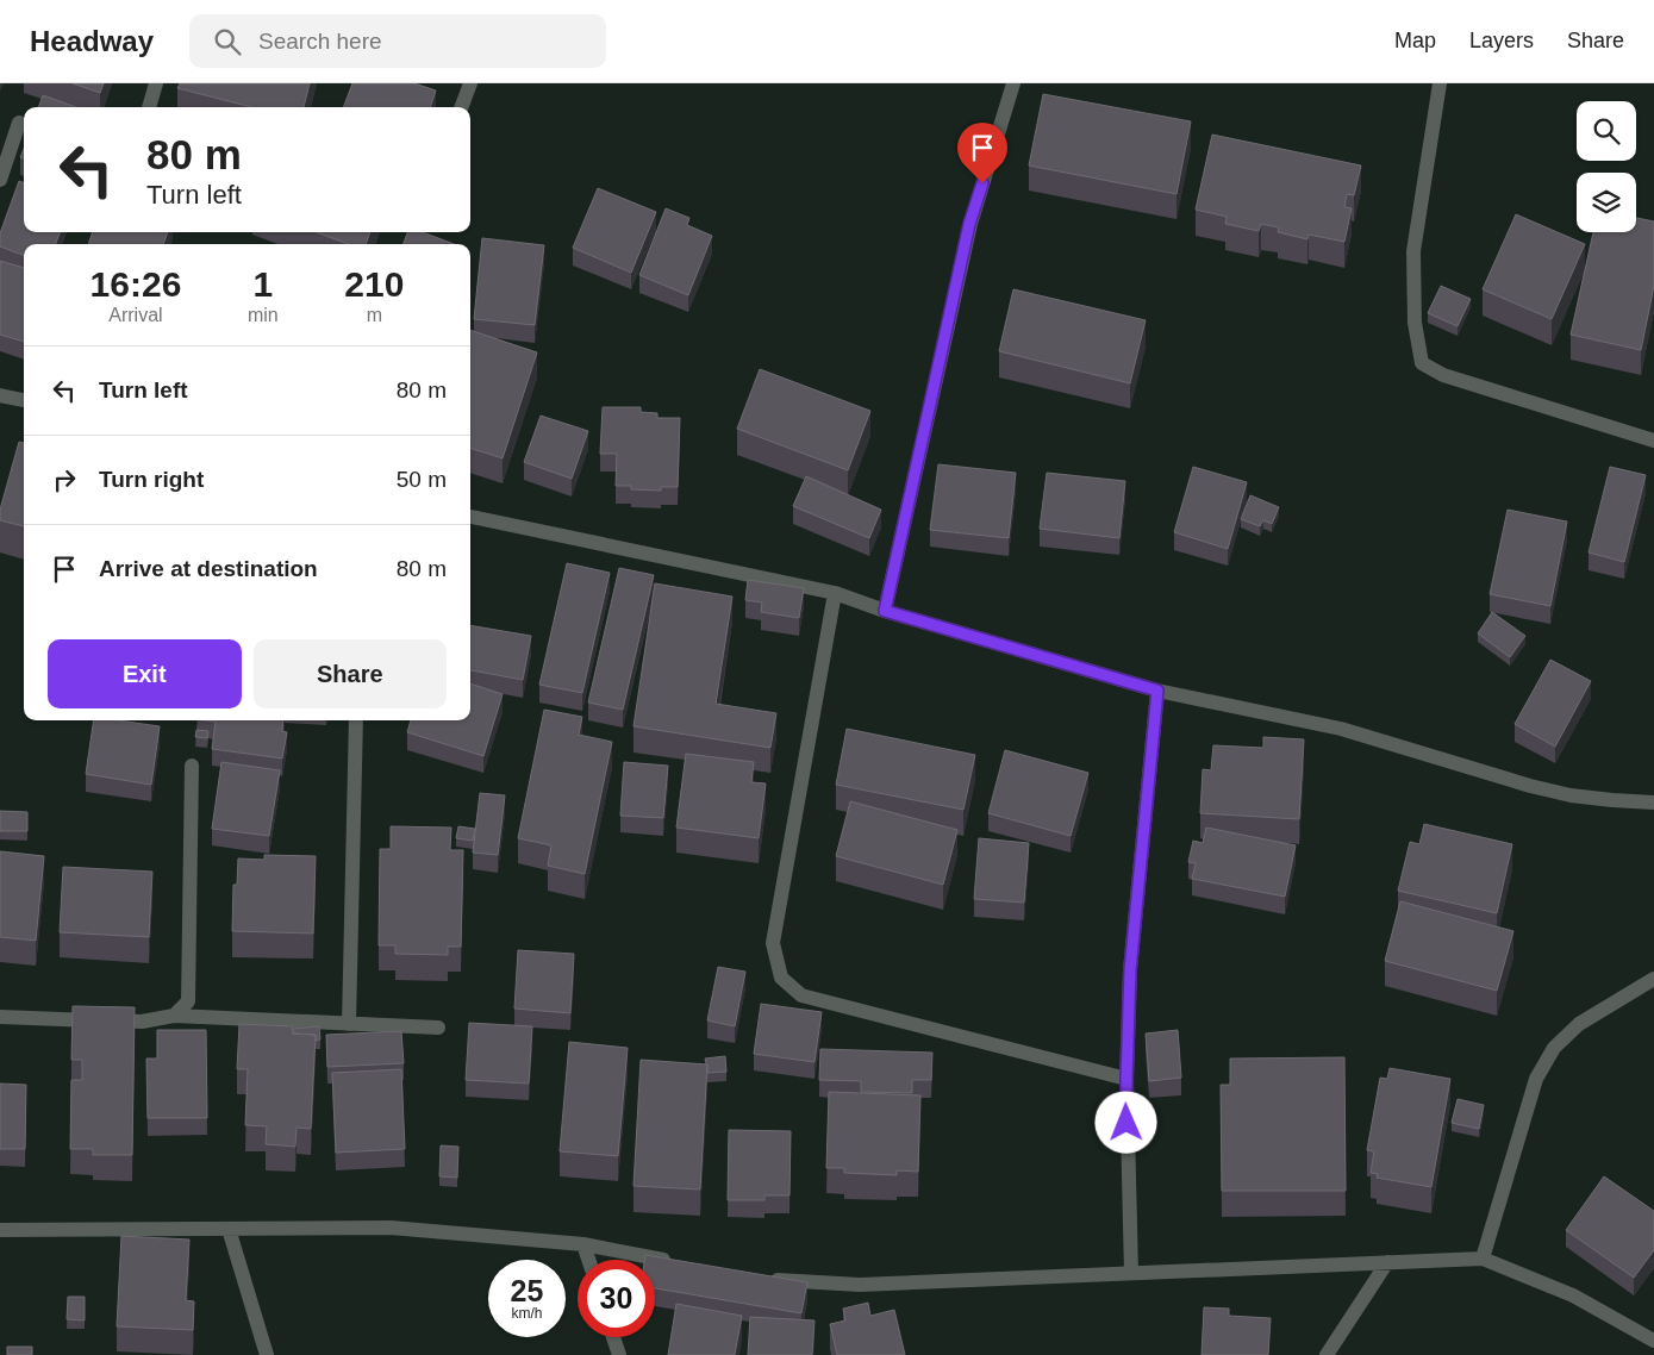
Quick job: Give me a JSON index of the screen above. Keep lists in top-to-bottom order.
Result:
{
  "page": {
    "header": "Headway",
    "search": "Search here",
    "nav": ["Map", "Layers", "Share"],
    "turn": ["80 m", "Turn left"],
    "eta": [
      "16:26",
      "Arrival",
      "1",
      "min",
      "210",
      "m"
    ],
    "list": [
      {
        "name": "Turn left",
        "value": "80 m"
      },
      {
        "name": "Turn right",
        "value": "50 m"
      },
      {
        "name": "Arrive at destination",
        "value": "80 m"
      }
    ],
    "buttons": ["Exit", "Share"],
    "speed": "25 km/h",
    "limit": "30"
  }
}
